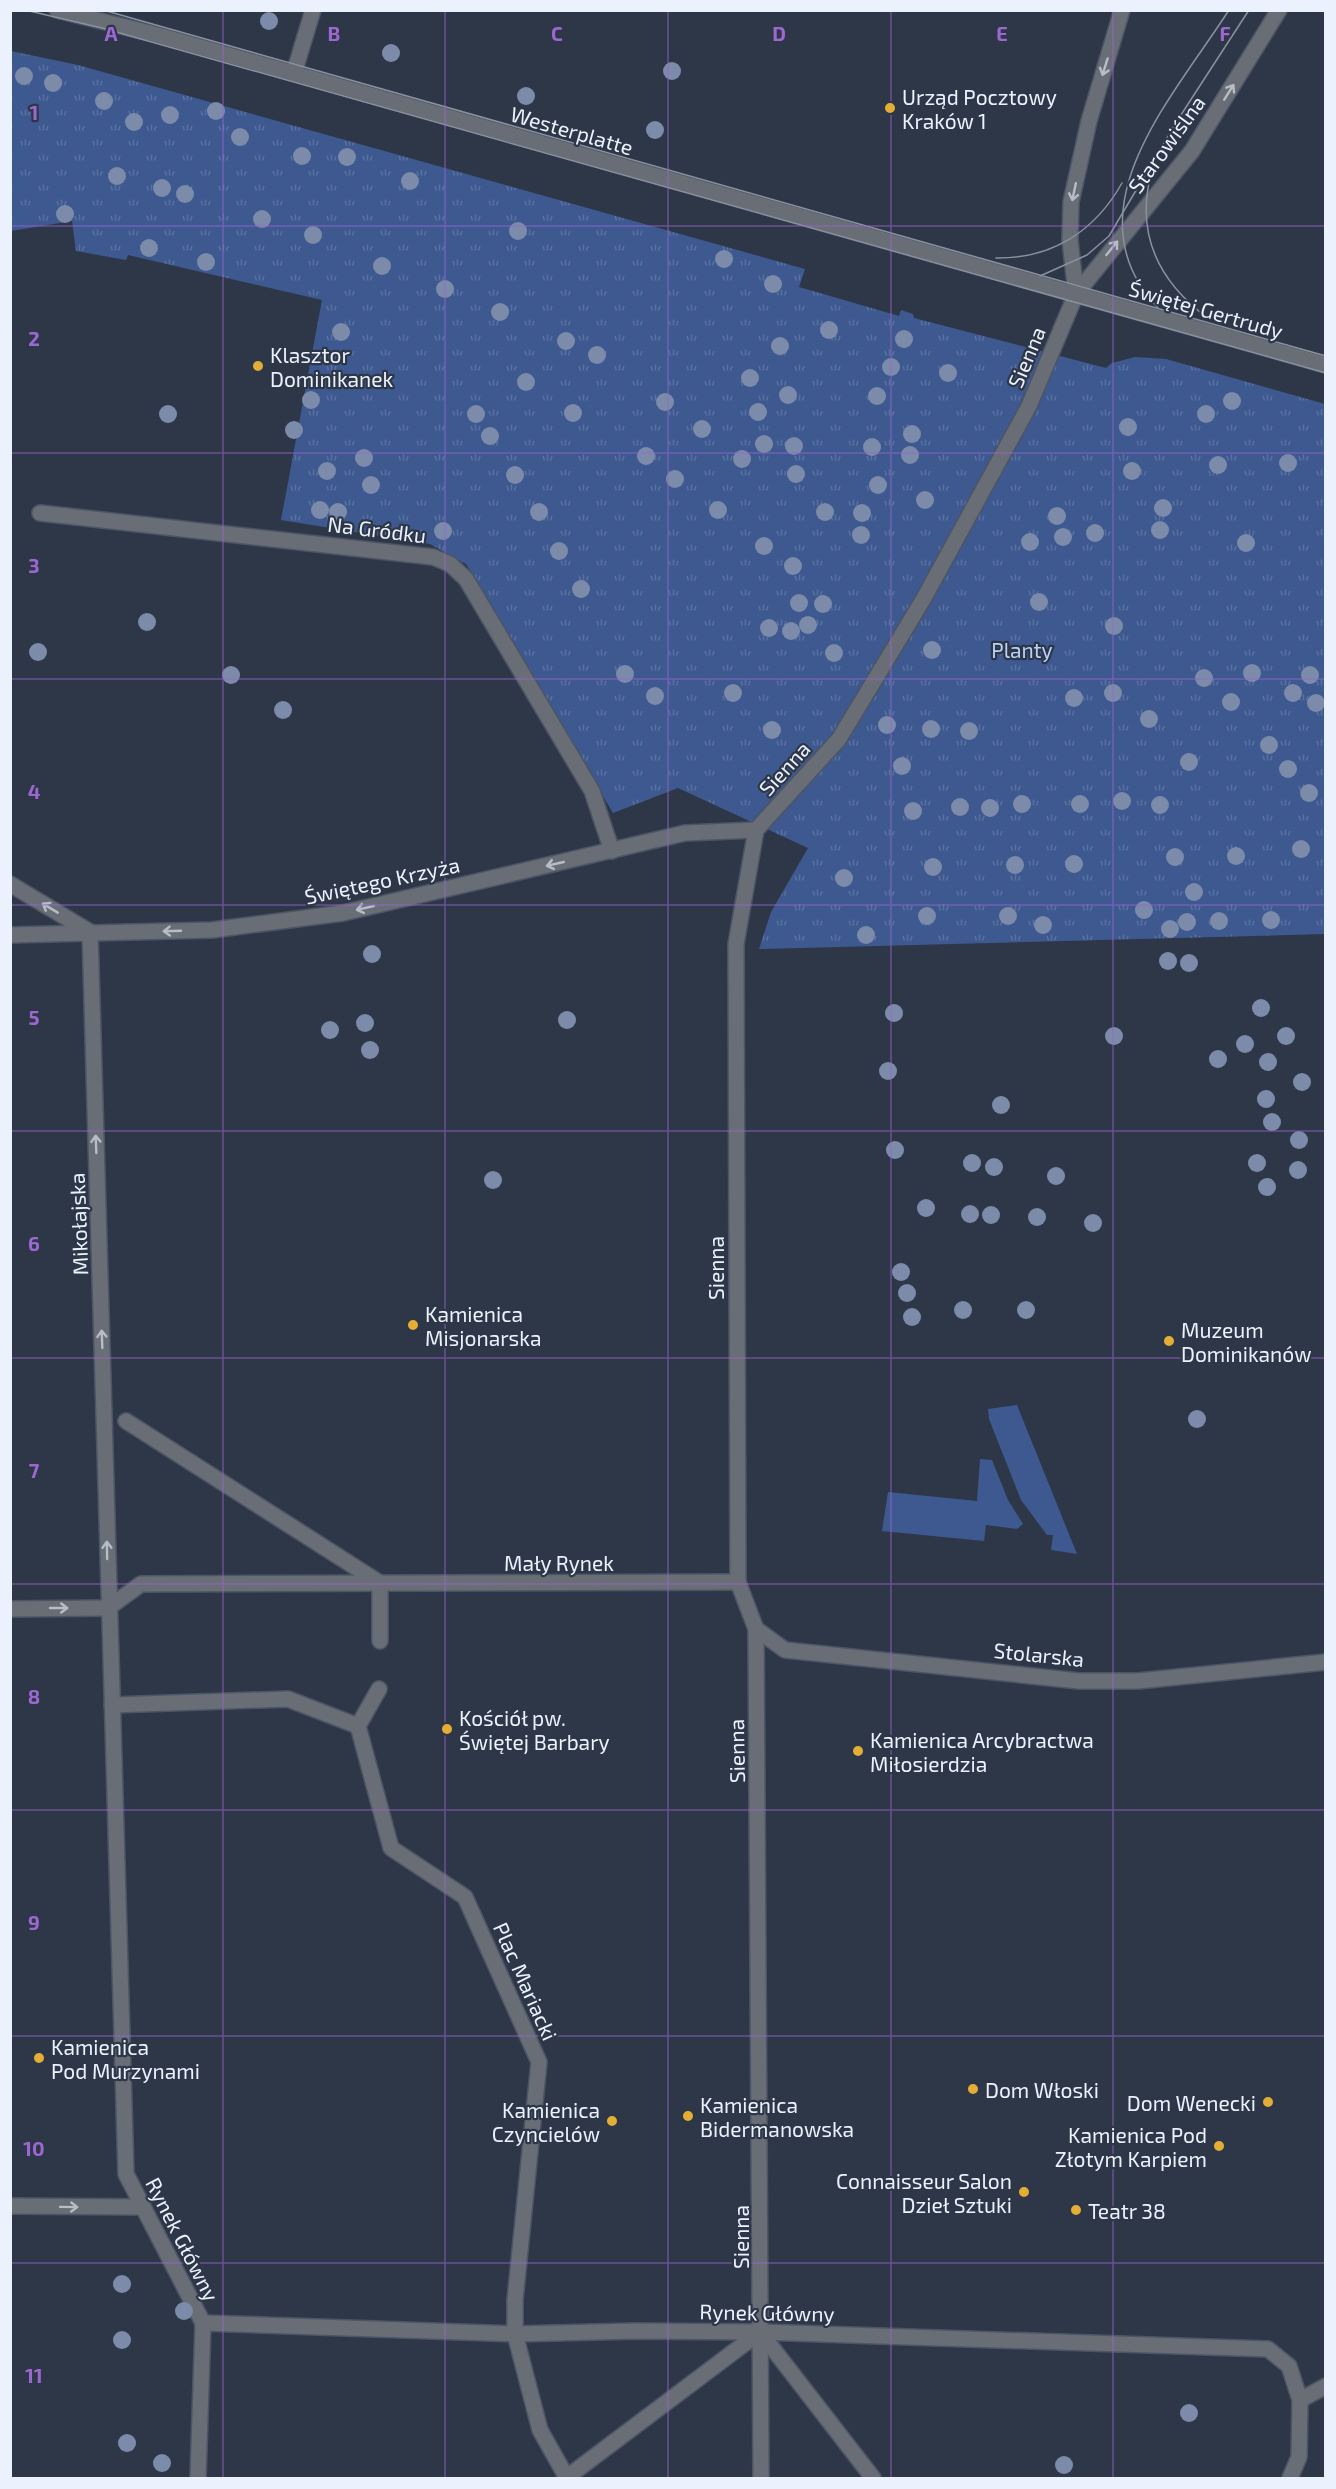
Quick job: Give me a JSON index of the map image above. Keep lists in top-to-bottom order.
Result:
{
  "streets": {
    "street": [
      "Westerplatte",
      "Starowiślna",
      "Świętej Gertrudy",
      "Sienna",
      "Na Gródku",
      "Świętego Krzyża",
      "Mikołajska",
      "Mały Rynek",
      "Stolarska",
      "Plac Mariacki",
      "Rynek Główny"
    ]
  },
  "crossings": [
    ["Westerplatte", "Starowiślna"],
    ["Westerplatte", "Świętej Gertrudy"],
    ["Westerplatte", "Sienna"],
    ["Starowiślna", "Świętej Gertrudy"],
    ["Starowiślna", "Sienna"],
    ["Świętej Gertrudy", "Sienna"],
    ["Sienna", "Świętego Krzyża"],
    ["Sienna", "Mały Rynek"],
    ["Sienna", "Stolarska"],
    ["Sienna", "Rynek Główny"],
    ["Na Gródku", "Świętego Krzyża"],
    ["Świętego Krzyża", "Mikołajska"],
    ["Mikołajska", "Mały Rynek"],
    ["Plac Mariacki", "Rynek Główny"]
  ],
  "one_way": ["Starowiślna", "Świętego Krzyża", "Mikołajska"],
  "parks": ["Planty"],
  "places": [
    "Urząd Pocztowy Kraków 1",
    "Klasztor Dominikanek",
    "Kamienica Misjonarska",
    "Muzeum Dominikanów",
    "Kościół pw. Świętej Barbary",
    "Kamienica Arcybractwa Miłosierdzia",
    "Kamienica Pod Murzynami",
    "Dom Włoski",
    "Dom Wenecki",
    "Kamienica Bidermanowska",
    "Kamienica Czyncielów",
    "Kamienica Pod Złotym Karpiem",
    "Connaisseur Salon Dzieł Sztuki",
    "Teatr 38"
  ],
  "grid": {
    "columns": [
      "A",
      "B",
      "C",
      "D",
      "E",
      "F"
    ],
    "rows": [
      "1",
      "2",
      "3",
      "4",
      "5",
      "6",
      "7",
      "8",
      "9",
      "10",
      "11"
    ]
  }
}
